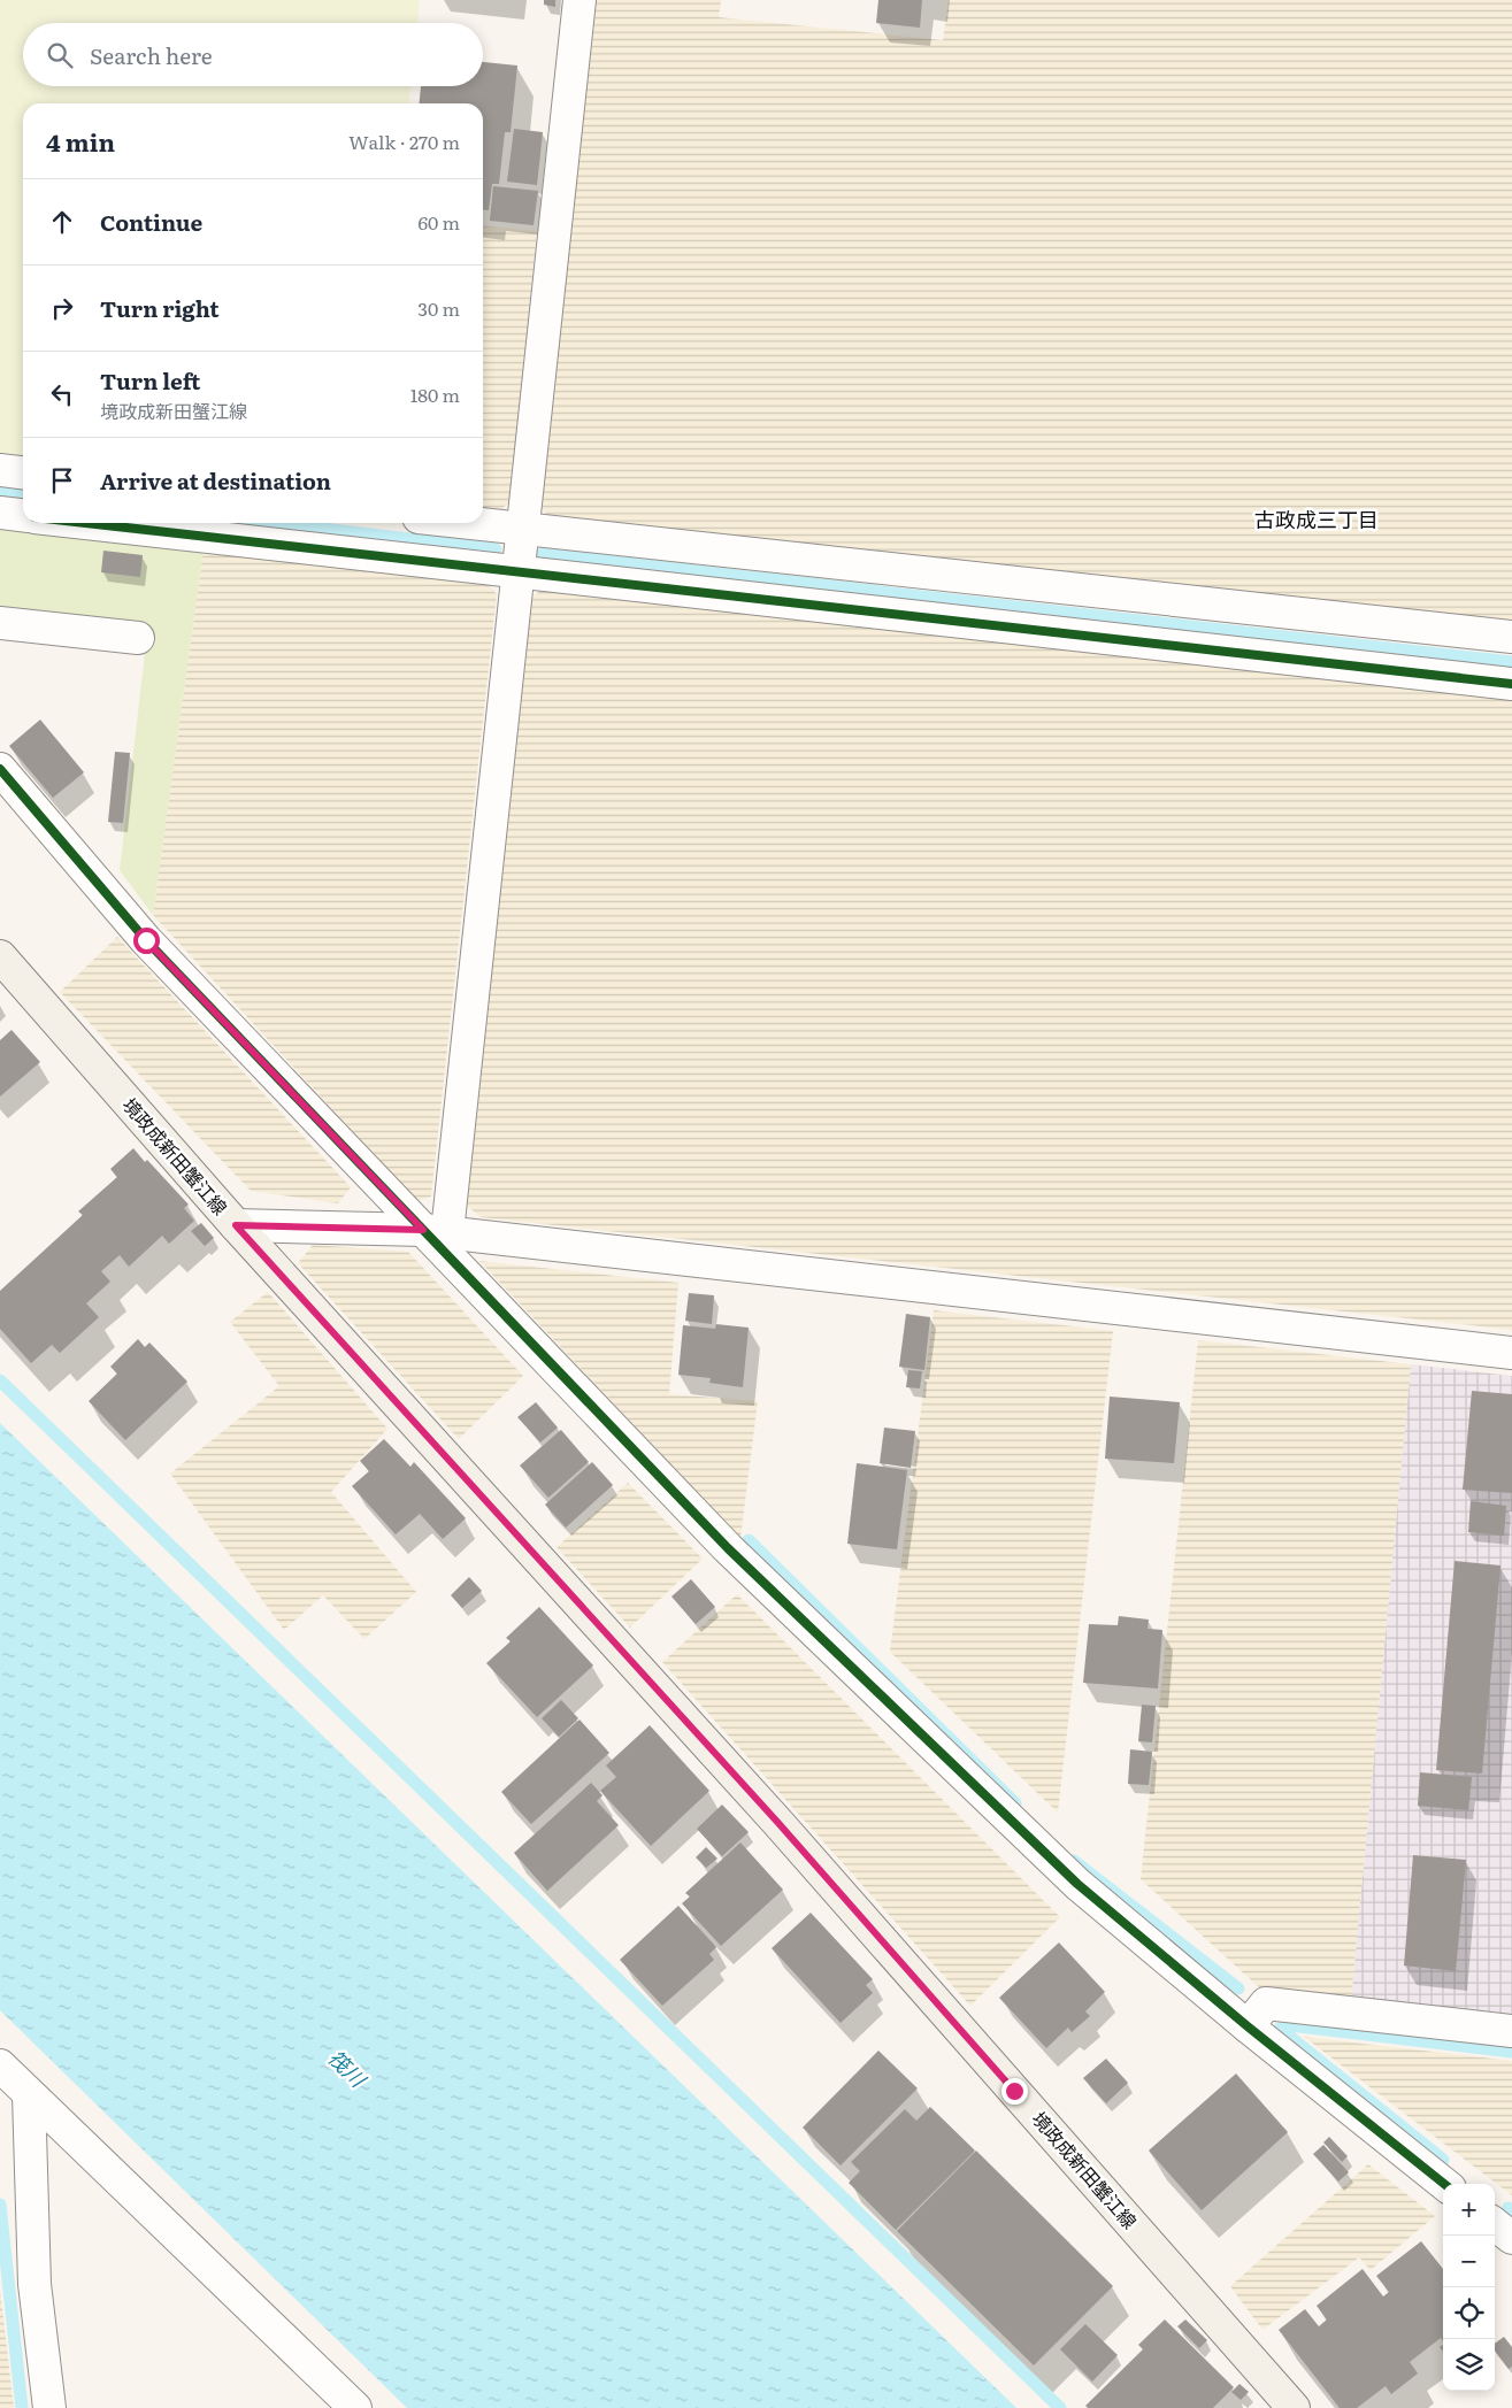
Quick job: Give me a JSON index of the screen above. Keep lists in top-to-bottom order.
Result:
{
  "streets": {
    "main road": ["境政成新田蟹江線"]
  },
  "districts": ["古政成三丁目"],
  "water": ["筏川"],
  "page": {
    "search": "Search here",
    "heading": ["4 min", "Walk · 270 m"],
    "list": [
      ["Continue", "60 m"],
      ["Turn right", "30 m"],
      ["Turn left", "境政成新田蟹江線", "180 m"],
      "Arrive at destination"
    ],
    "map_buttons": ["+", "−"]
  }
}
